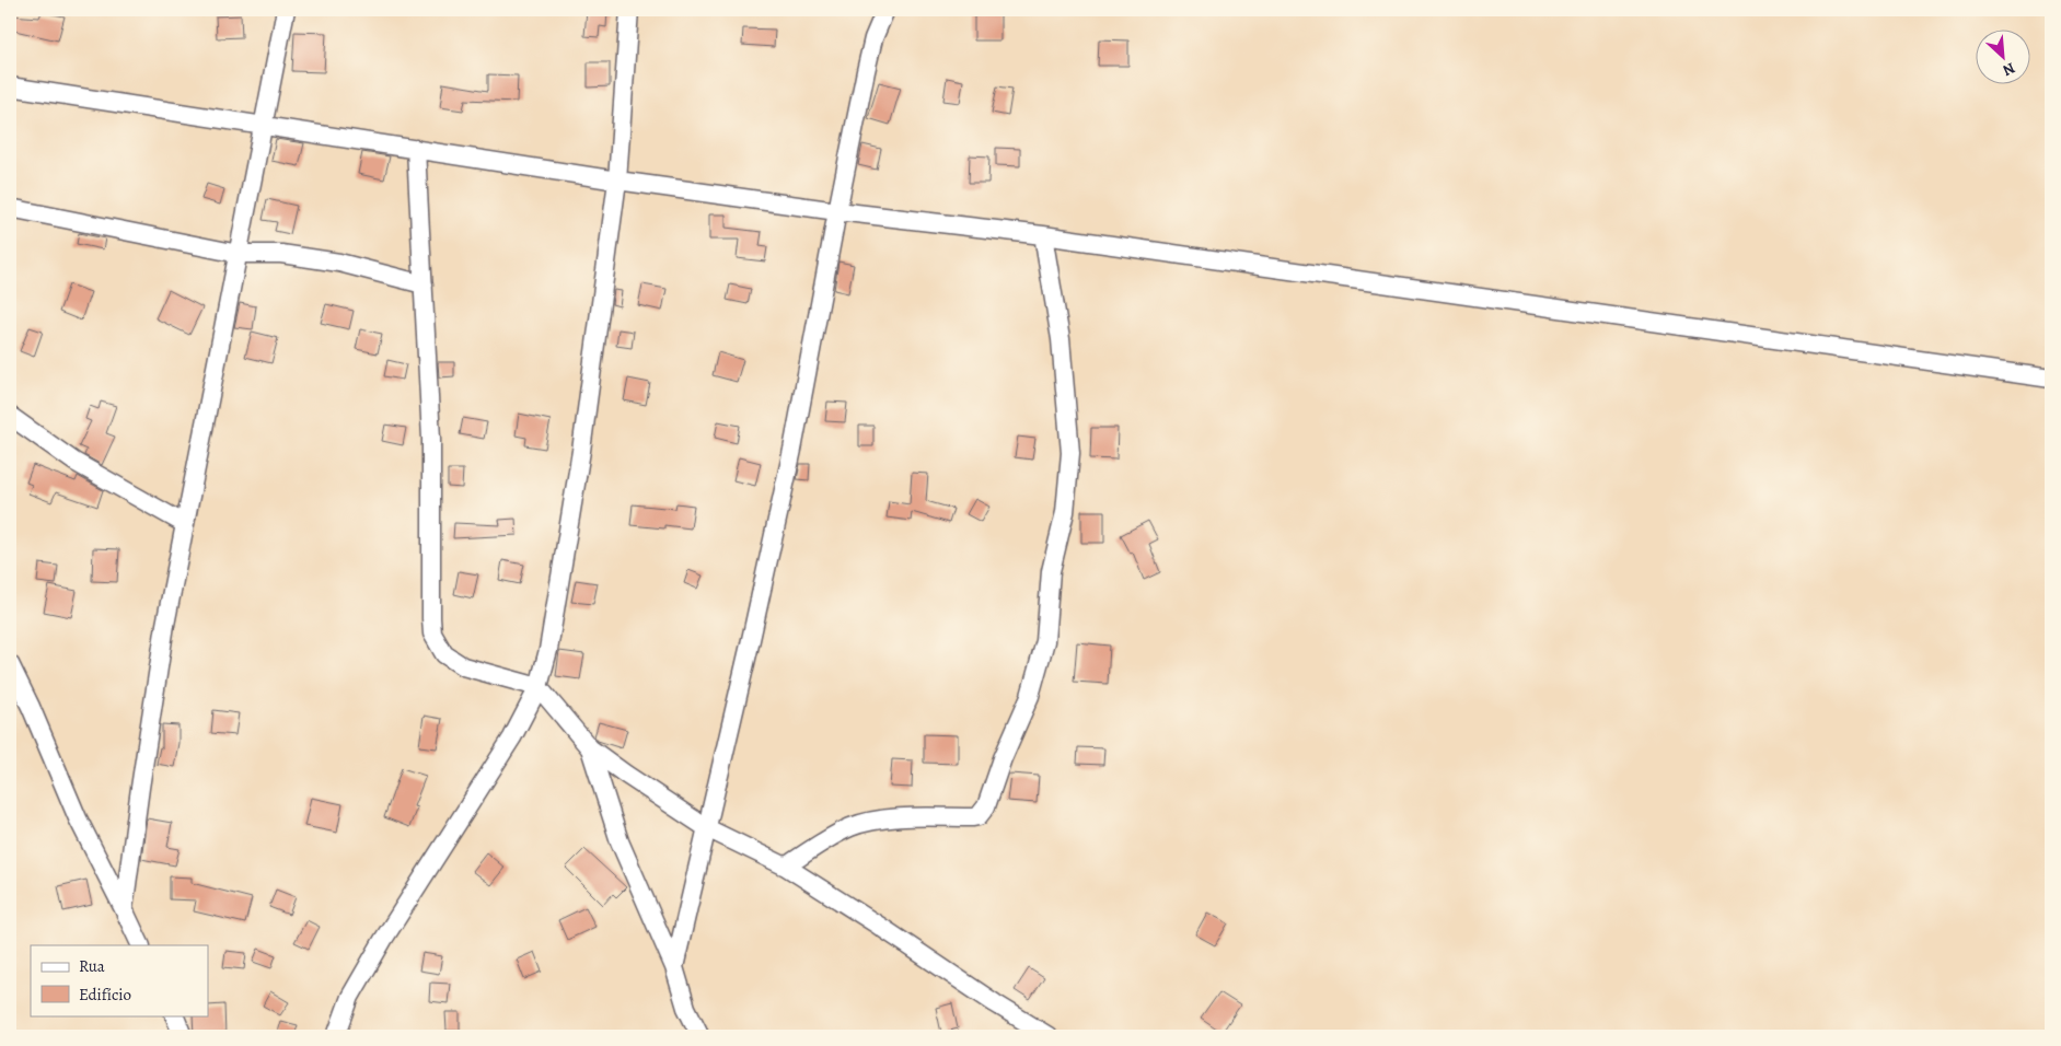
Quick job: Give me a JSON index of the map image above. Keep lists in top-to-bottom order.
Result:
{
  "legend": ["Rua", "Edifício"],
  "north": "bottom right"
}
